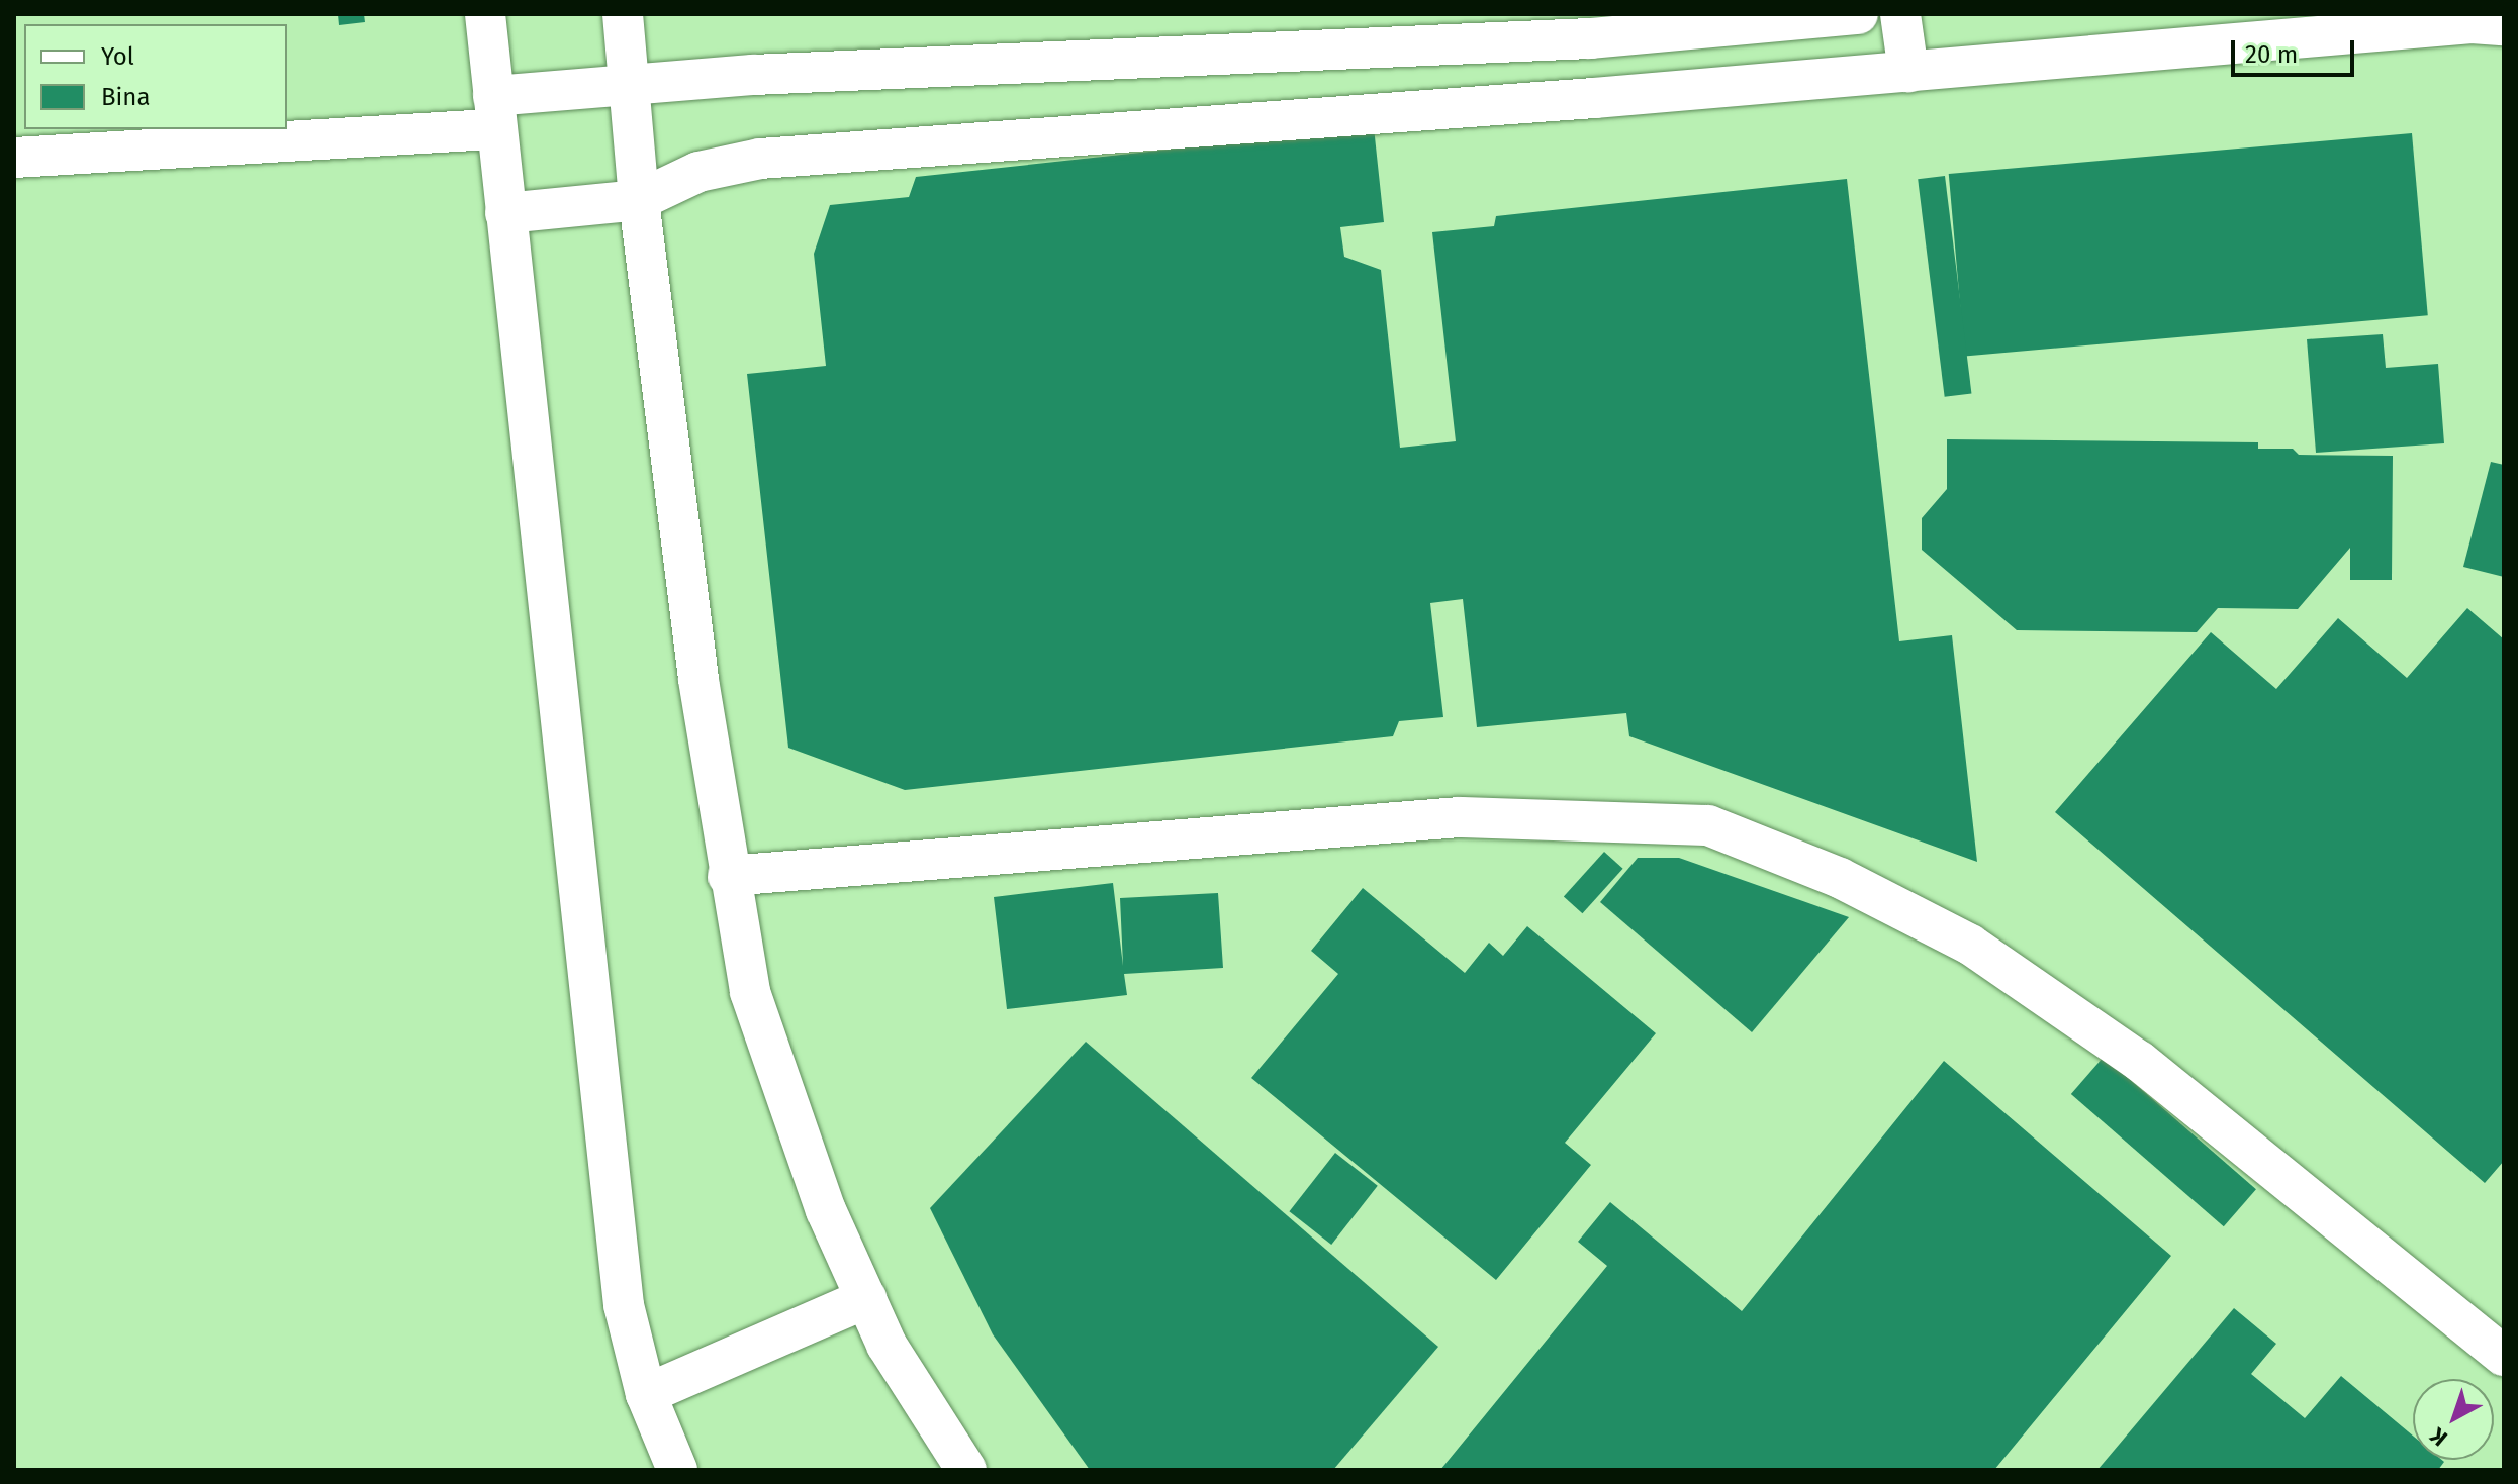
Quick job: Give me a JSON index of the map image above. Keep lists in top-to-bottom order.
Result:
{
  "legend": ["Yol", "Bina"],
  "scale_bar": "20 m",
  "north": "bottom left"
}
